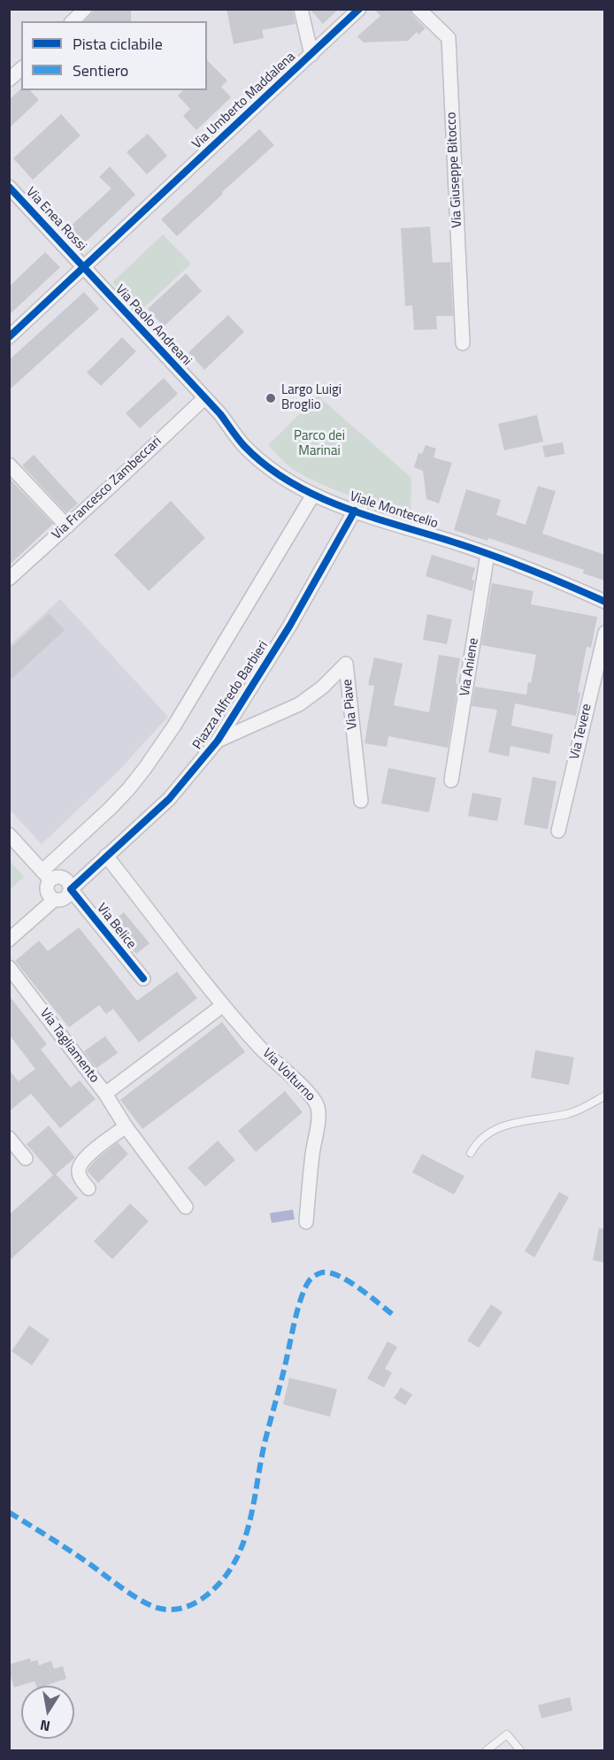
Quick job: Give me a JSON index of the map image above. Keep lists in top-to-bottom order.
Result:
{
  "streets": {
    "street": [
      "Via Umberto Maddalena",
      "Via Giuseppe Bitocco",
      "Via Enea Rossi",
      "Via Paolo Andreani",
      "Via Francesco Zambeccari",
      "Viale Montecelio",
      "Via Aniene",
      "Piazza Alfredo Barbieri",
      "Via Piave",
      "Via Tevere",
      "Via Belice",
      "Via Tagliamento",
      "Via Volturno"
    ]
  },
  "crossings": [
    ["Via Umberto Maddalena", "Via Enea Rossi"],
    ["Via Umberto Maddalena", "Via Paolo Andreani"],
    ["Via Enea Rossi", "Via Paolo Andreani"],
    ["Via Paolo Andreani", "Via Francesco Zambeccari"],
    ["Via Paolo Andreani", "Viale Montecelio"],
    ["Via Francesco Zambeccari", "Viale Montecelio"],
    ["Viale Montecelio", "Via Aniene"],
    ["Viale Montecelio", "Piazza Alfredo Barbieri"],
    ["Piazza Alfredo Barbieri", "Via Piave"],
    ["Piazza Alfredo Barbieri", "Via Belice"],
    ["Piazza Alfredo Barbieri", "Via Volturno"]
  ],
  "parks": ["Parco dei Marinai"],
  "places": ["Largo Luigi Broglio"],
  "legend": ["Pista ciclabile", "Sentiero"],
  "north": "bottom"
}
